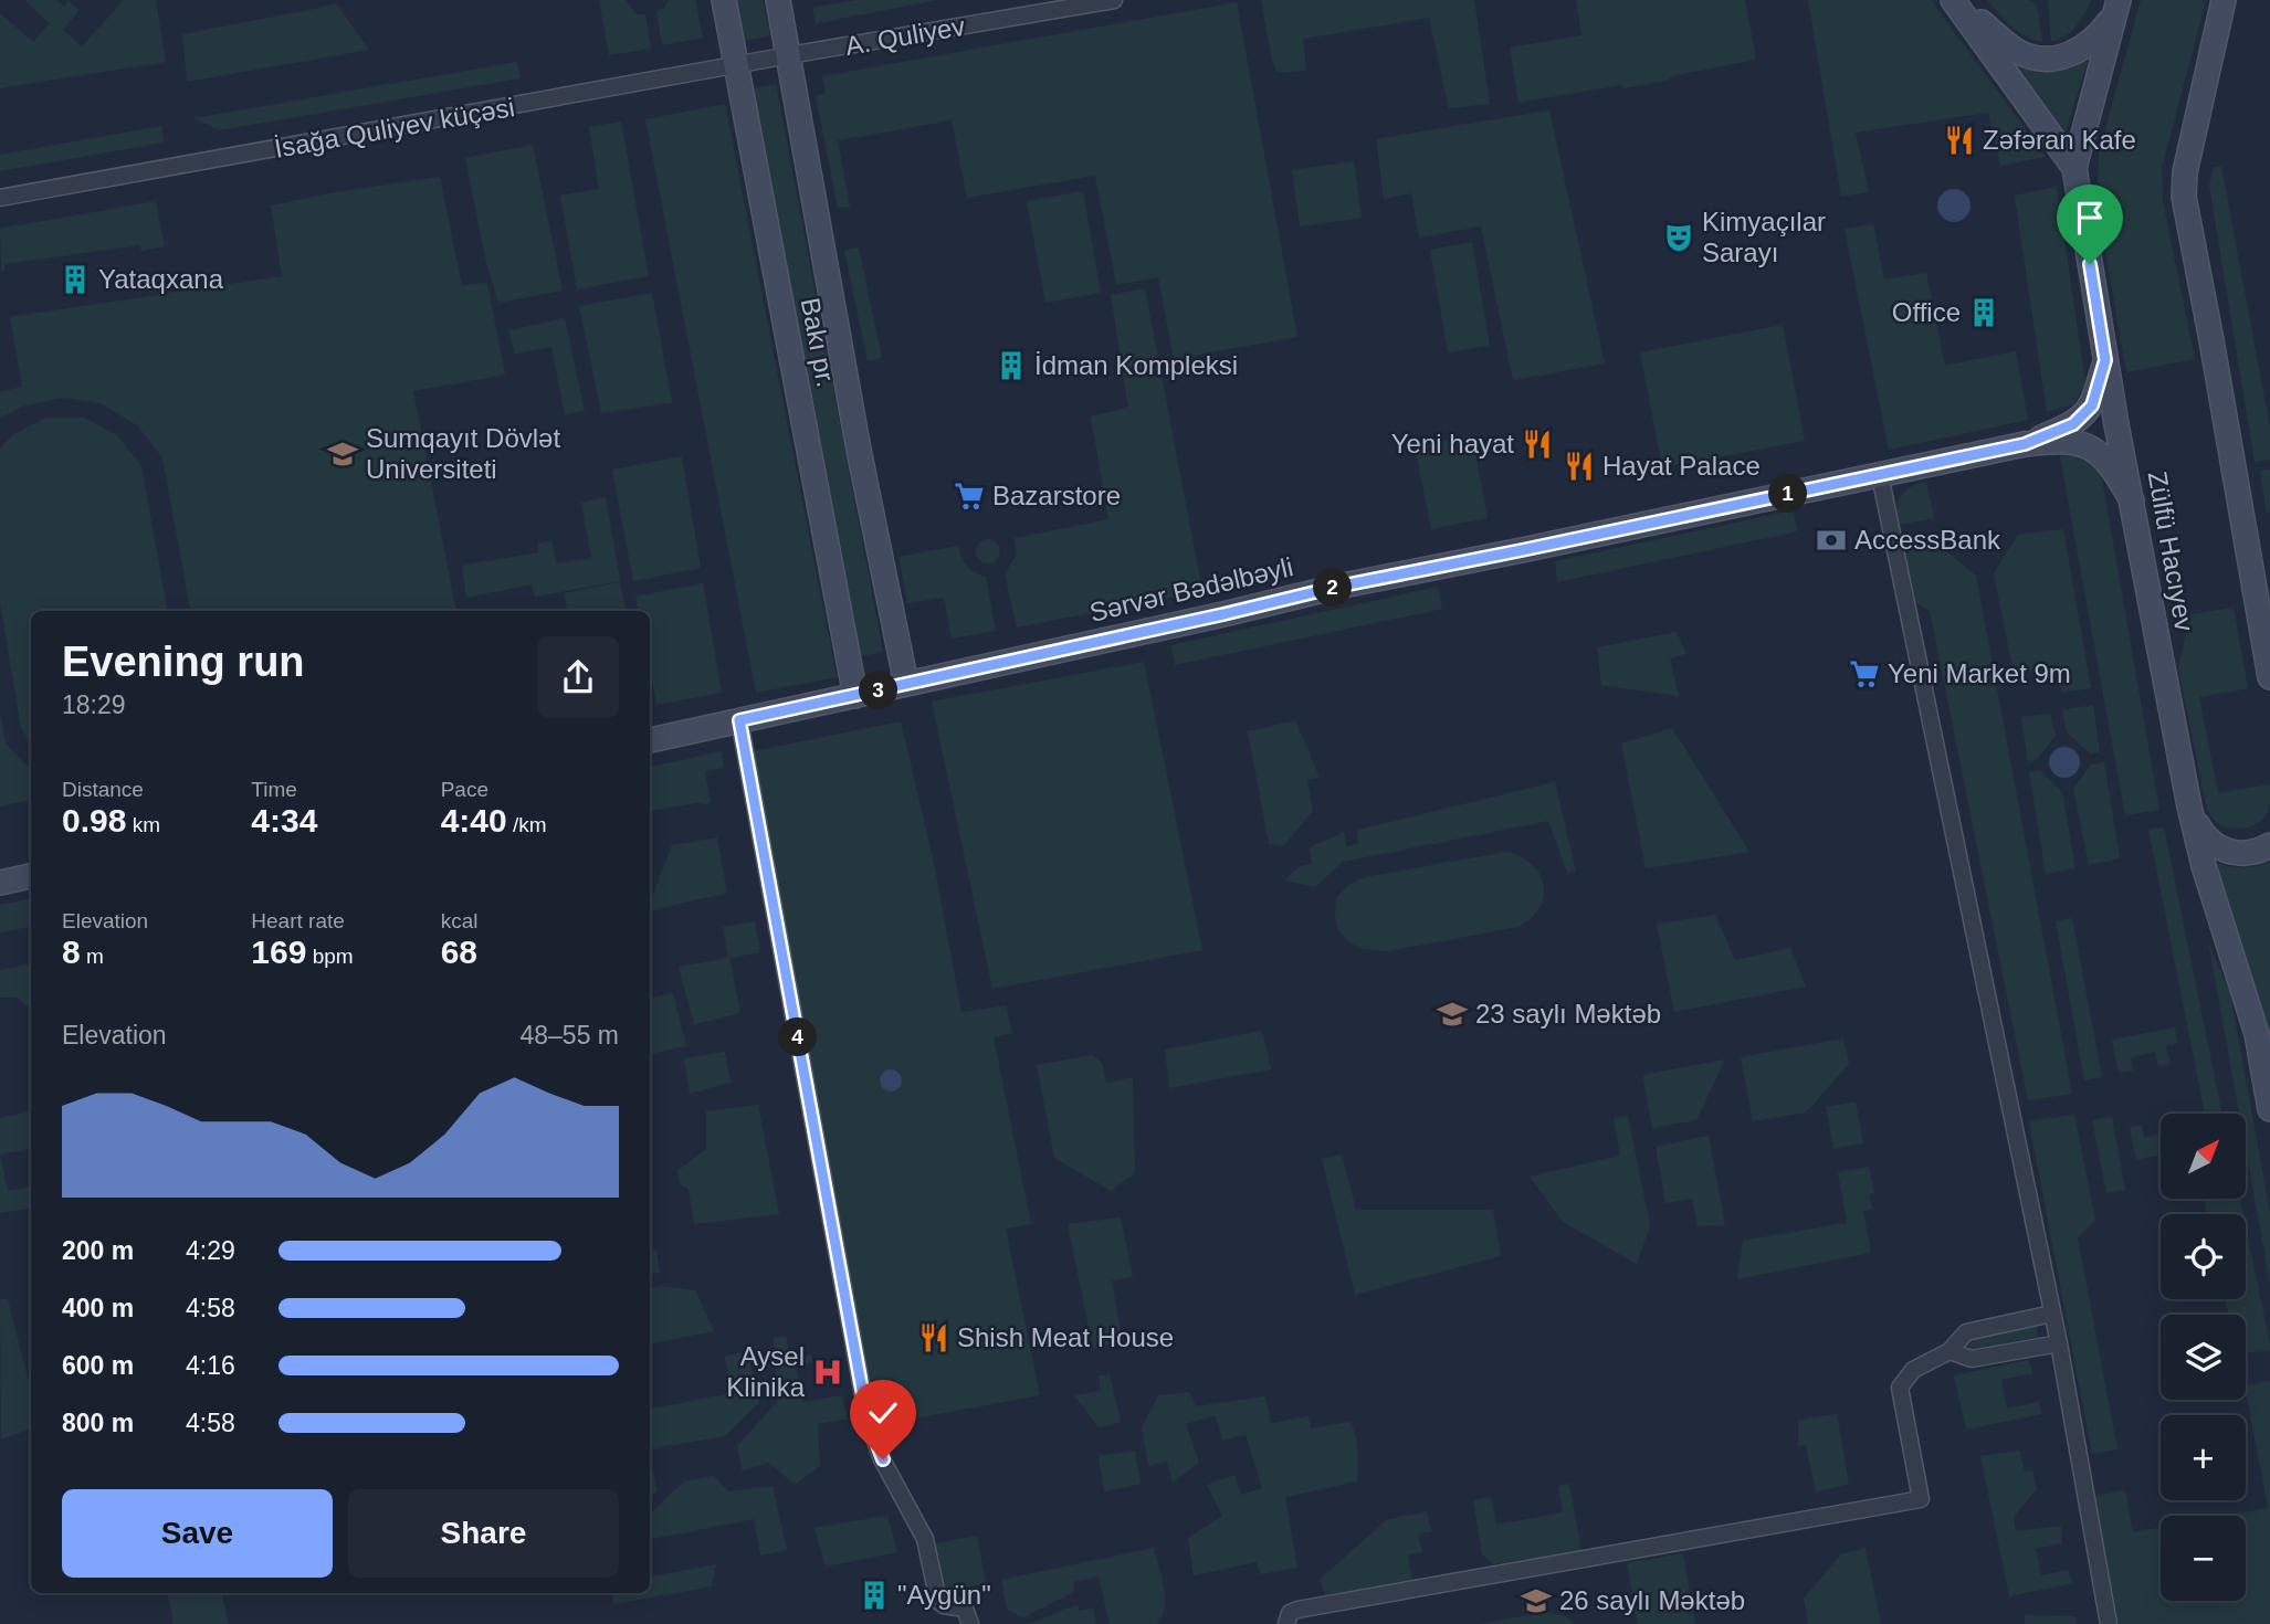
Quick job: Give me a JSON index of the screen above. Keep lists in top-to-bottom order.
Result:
{
  "streets": {
    "street": [
      "A. Quliyev",
      "İsağa Quliyev küçəsi",
      "Bakı pr.",
      "Zülfü Hacıyev",
      "Sərvər Bədəlbəyli"
    ]
  },
  "crossings": [
    ["A. Quliyev", "İsağa Quliyev küçəsi"],
    ["A. Quliyev", "Bakı pr."],
    ["İsağa Quliyev küçəsi", "Bakı pr."],
    ["Bakı pr.", "Sərvər Bədəlbəyli"]
  ],
  "places": {
    "restaurant": [
      "Zәfәran Kafe",
      "Yeni hayat",
      "Hayat Palace",
      "Shish Meat House"
    ],
    "theatre": ["Kimyaçılar Sarayı"],
    "building": [
      "Yataqxana",
      "Office",
      "İdman Kompleksi",
      "\"Aygün\""
    ],
    "school or university": ["Sumqayıt Dövlət Universiteti", "23 saylı Məktəb", "26 saylı Məktəb"],
    "supermarket": ["Bazarstore", "Yeni Market 9m"],
    "bank": ["AccessBank"],
    "hospital": ["Aysel Klinika"]
  },
  "north": "top right",
  "page": {
    "pins": [
      "1",
      "2",
      "3",
      "4"
    ],
    "heading": ["Evening run", "18:29"],
    "stats": [
      ["Distance", "0.98 km"],
      ["Time", "4:34"],
      ["Pace", "4:40 /km"],
      ["Elevation", "8 m"],
      ["Heart rate", "169 bpm"],
      ["kcal", "68"]
    ],
    "chart": ["Elevation", "48–55 m"],
    "map_buttons": ["+", "−"],
    "list": [
      {
        "name": "200 m",
        "note": "4:29"
      },
      {
        "name": "400 m",
        "note": "4:58"
      },
      {
        "name": "600 m",
        "note": "4:16"
      },
      {
        "name": "800 m",
        "note": "4:58"
      }
    ],
    "buttons": ["Save", "Share"]
  }
}
